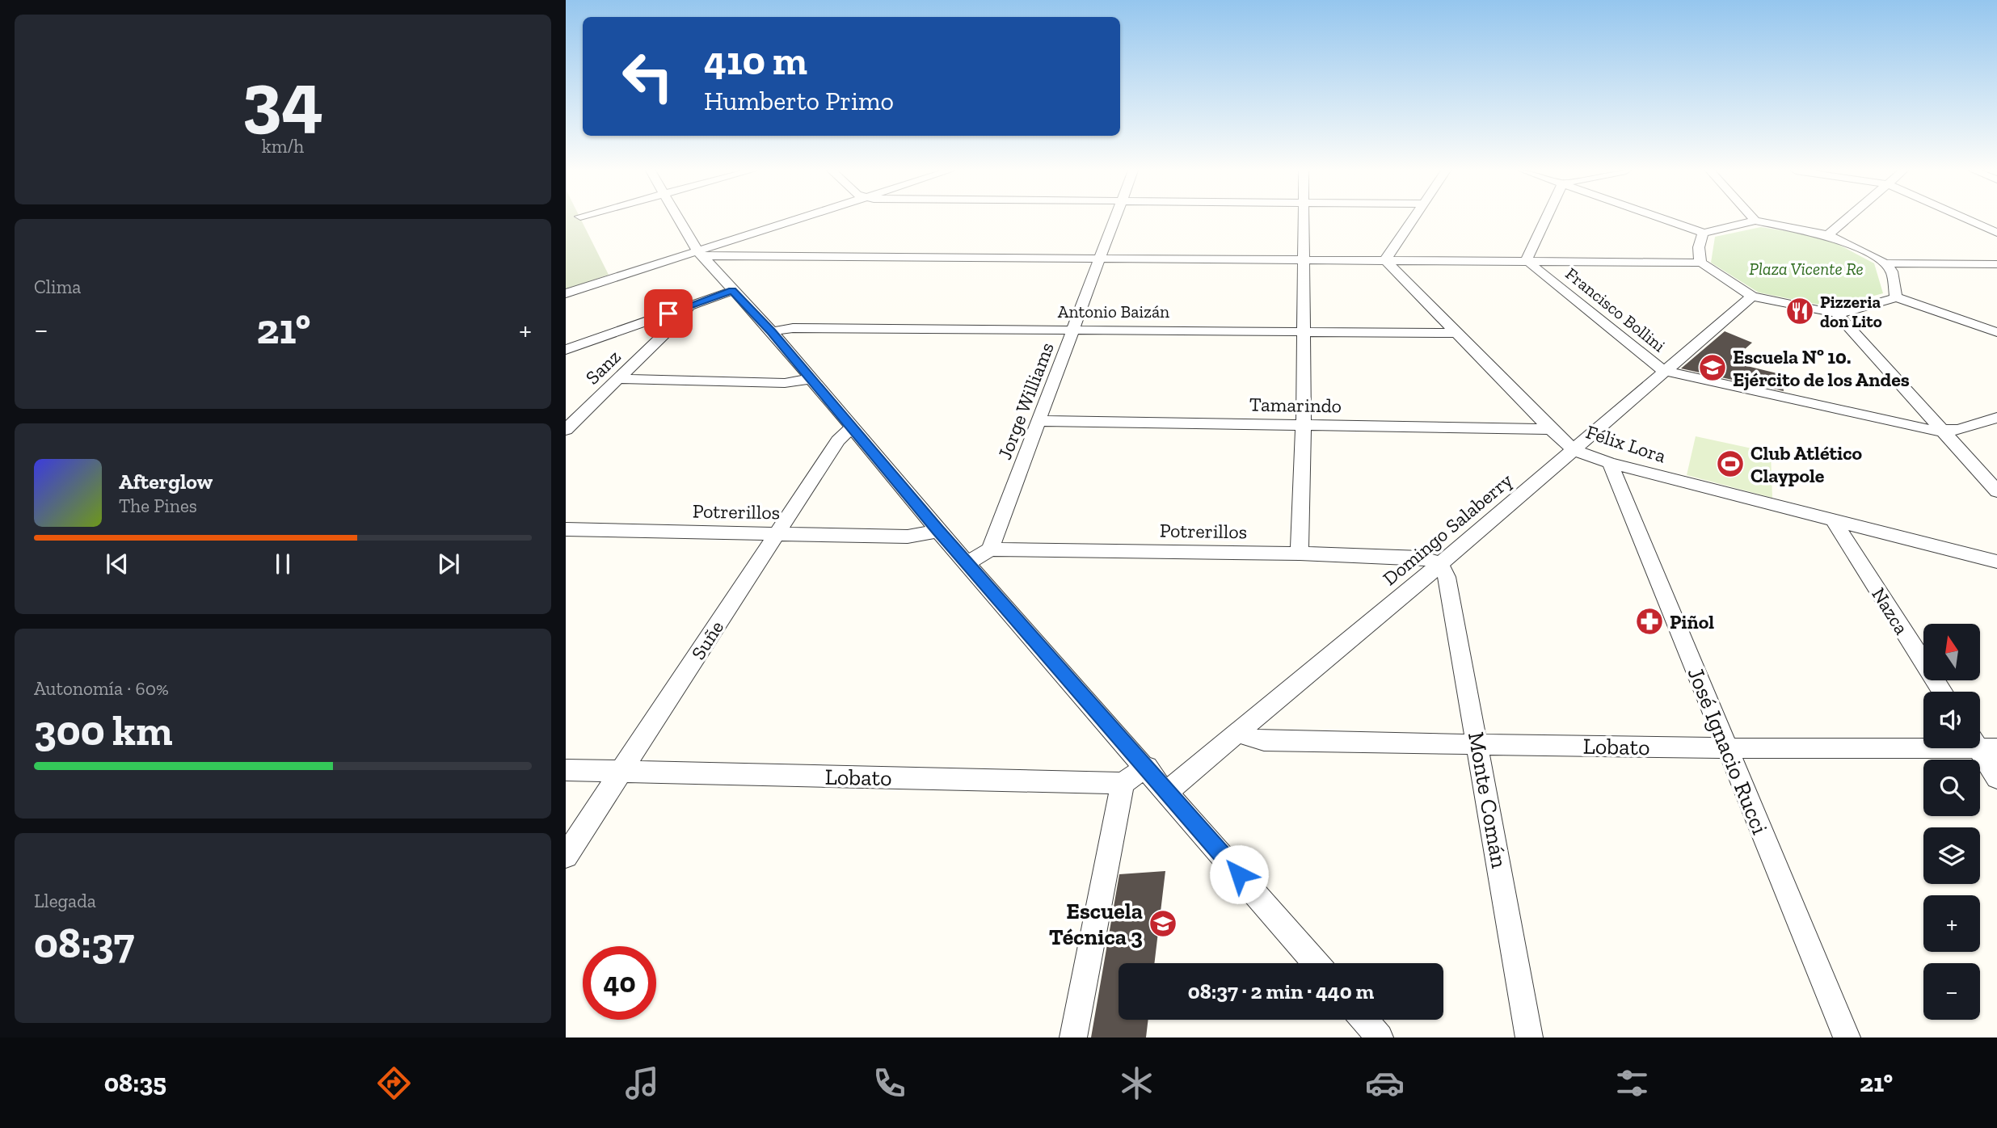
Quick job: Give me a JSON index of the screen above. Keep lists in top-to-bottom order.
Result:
{
  "streets": {
    "street": [
      "Francisco Bollini",
      "Antonio Baizán",
      "Sanz",
      "Jorge Williams",
      "Tamarindo",
      "Félix Lora",
      "Potrerillos",
      "Domingo Salaberry",
      "Nazca",
      "Suñe",
      "Lobato",
      "José Ignacio Rucci",
      "Monte Comán"
    ]
  },
  "crossings": [
    ["Francisco Bollini", "Domingo Salaberry"],
    ["Antonio Baizán", "Jorge Williams"],
    ["Antonio Baizán", "Félix Lora"],
    ["Jorge Williams", "Tamarindo"],
    ["Jorge Williams", "Potrerillos"],
    ["Tamarindo", "Félix Lora"],
    ["Félix Lora", "Domingo Salaberry"],
    ["Félix Lora", "Nazca"],
    ["Félix Lora", "José Ignacio Rucci"],
    ["Potrerillos", "Domingo Salaberry"],
    ["Potrerillos", "Suñe"],
    ["Potrerillos", "Monte Comán"],
    ["Domingo Salaberry", "Lobato"],
    ["Domingo Salaberry", "Monte Comán"],
    ["Suñe", "Lobato"],
    ["Lobato", "José Ignacio Rucci"],
    ["Lobato", "Monte Comán"]
  ],
  "parks": ["Plaza Vicente Re"],
  "places": {
    "restaurant": ["Pizzeria don Lito"],
    "school or university": ["Escuela Nº 10. Ejército de los Andes", "Escuela Técnica 3"],
    "sports": ["Club Atlético Claypole"],
    "pharmacy": ["Piñol"]
  },
  "north": "top",
  "page": {
    "tile": [
      ["34", "km/h"],
      "Clima",
      ["Autonomía · 60%", "300 km"],
      ["Llegada", "08:37"]
    ],
    "turn": ["410 m", "Humberto Primo"],
    "heat": ["−", "21°", "+"],
    "song": ["Afterglow", "The Pines"],
    "map_buttons": ["+", "−"],
    "limit": "40",
    "trip": "08:37 · 2 min · 440 m",
    "tabs": ["08:35", "21°"]
  }
}
